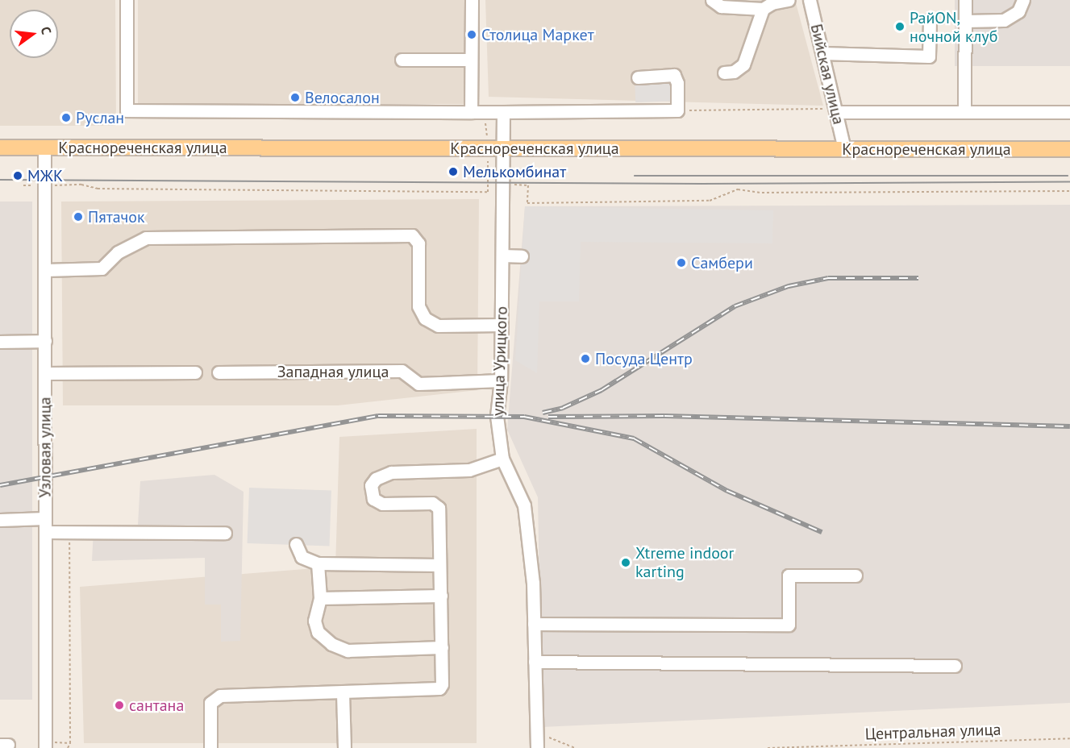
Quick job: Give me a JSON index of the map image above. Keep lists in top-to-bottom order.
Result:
{
  "streets": {
    "main road": ["Краснореченская улица"],
    "street": [
      "Бийская улица",
      "улица Урицкого",
      "Западная улица",
      "Узловая улица"
    ],
    "path": ["Центральная улица"]
  },
  "crossings": [
    ["Бийская улица", "Краснореченская улица"],
    ["Краснореченская улица", "улица Урицкого"],
    ["Краснореченская улица", "Узловая улица"],
    ["улица Урицкого", "Западная улица"]
  ],
  "places": [
    "РайON, ночной клуб",
    "Столица Маркет",
    "Велосалон",
    "Руслан",
    "Мелькомбинат",
    "МЖК",
    "Пятачок",
    "Самбери",
    "Посуда Центр",
    "Xtreme indoor karting",
    "сантана"
  ],
  "north": "right"
}
